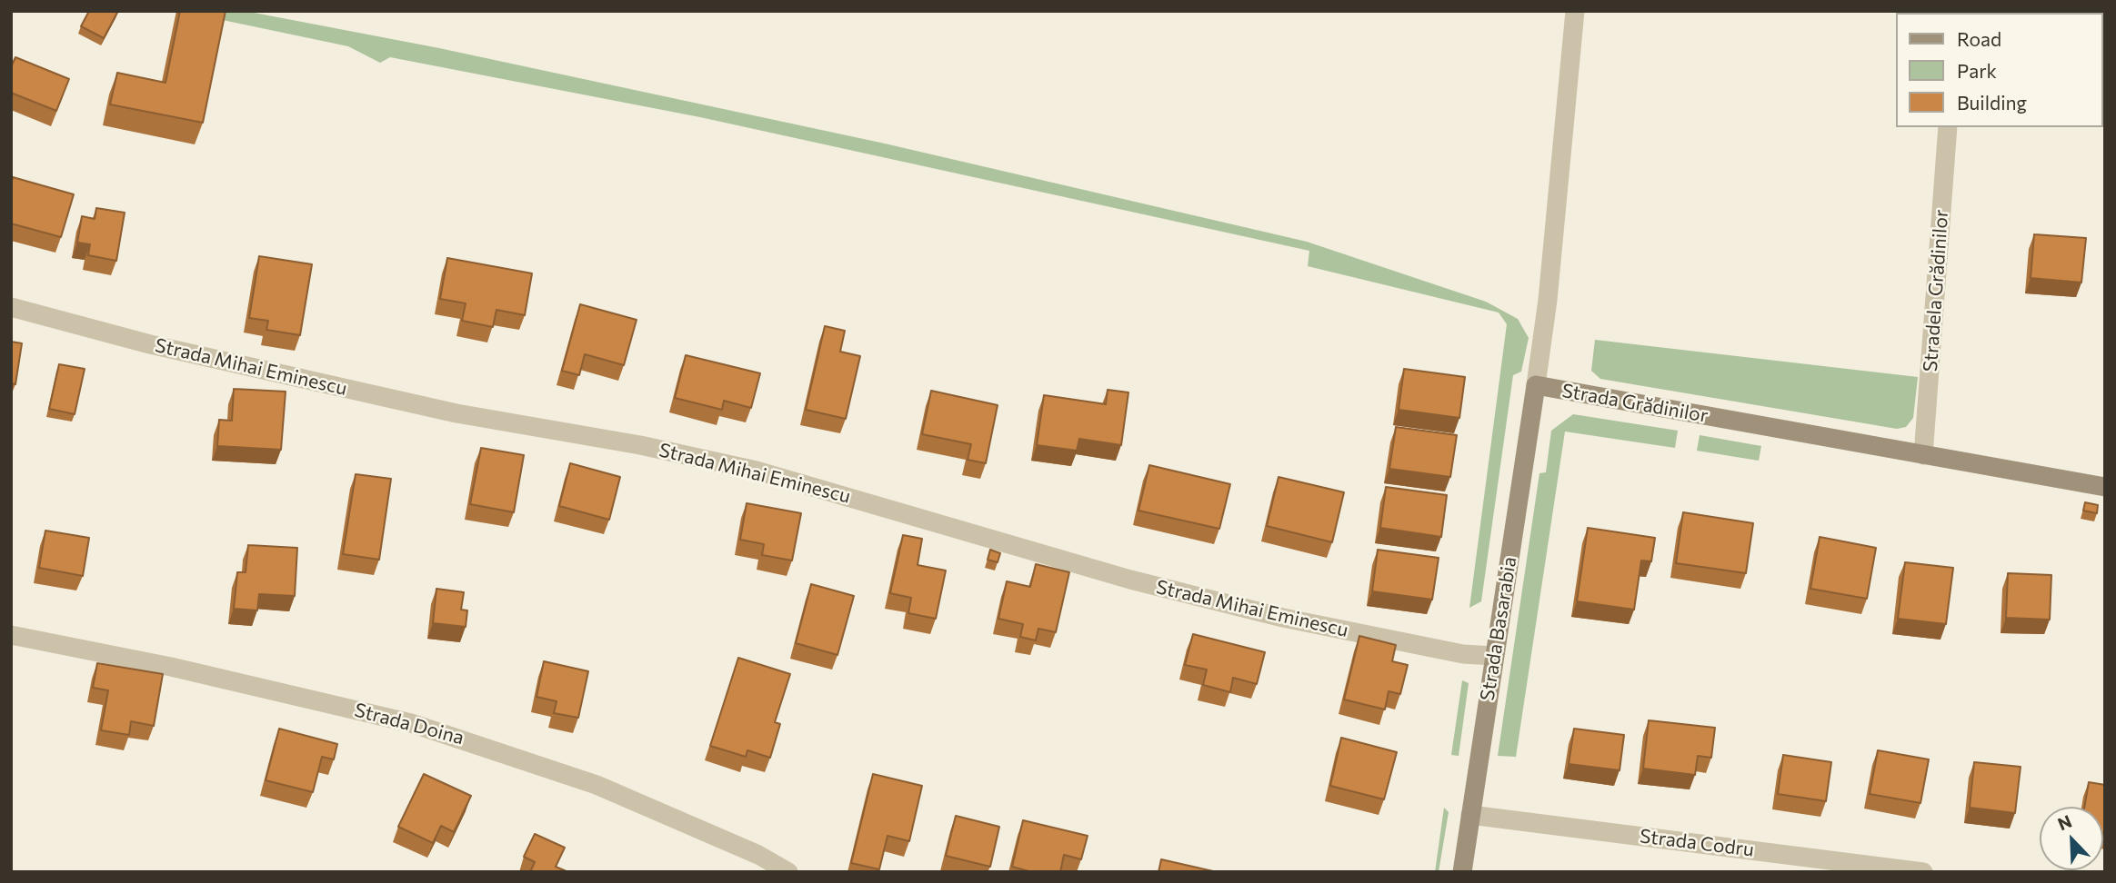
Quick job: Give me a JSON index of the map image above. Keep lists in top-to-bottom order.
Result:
{
  "streets": {
    "street": [
      "Stradela Grădinilor",
      "Strada Mihai Eminescu",
      "Strada Grădinilor",
      "Strada Basarabia",
      "Strada Doina",
      "Strada Codru"
    ]
  },
  "crossings": [
    ["Stradela Grădinilor", "Strada Grădinilor"],
    ["Strada Mihai Eminescu", "Strada Basarabia"],
    ["Strada Grădinilor", "Strada Basarabia"],
    ["Strada Basarabia", "Strada Codru"]
  ],
  "legend": ["Road", "Park", "Building"],
  "north": "top left"
}
